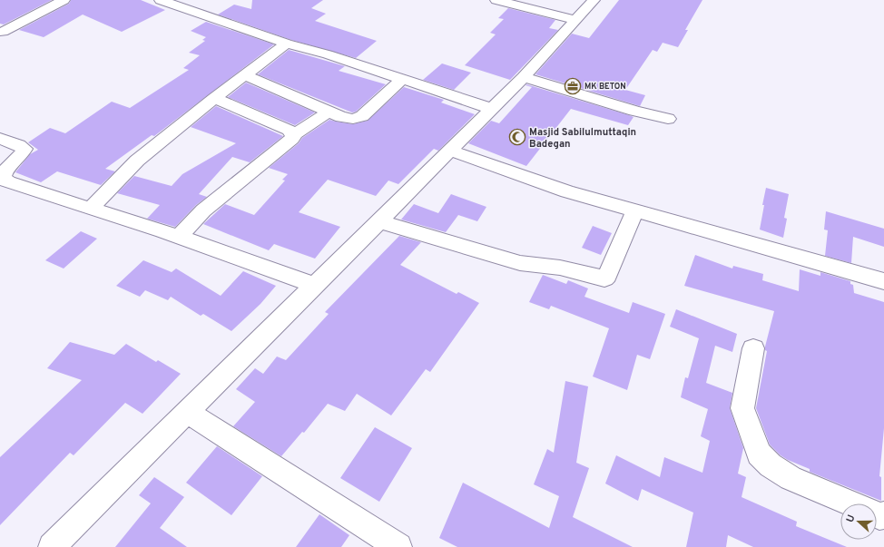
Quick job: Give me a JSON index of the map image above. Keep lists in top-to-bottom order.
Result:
{
  "places": {
    "office": ["MK BETON"],
    "mosque": ["Masjid Sabilulmuttaqin Badegan"]
  },
  "north": "left"
}
